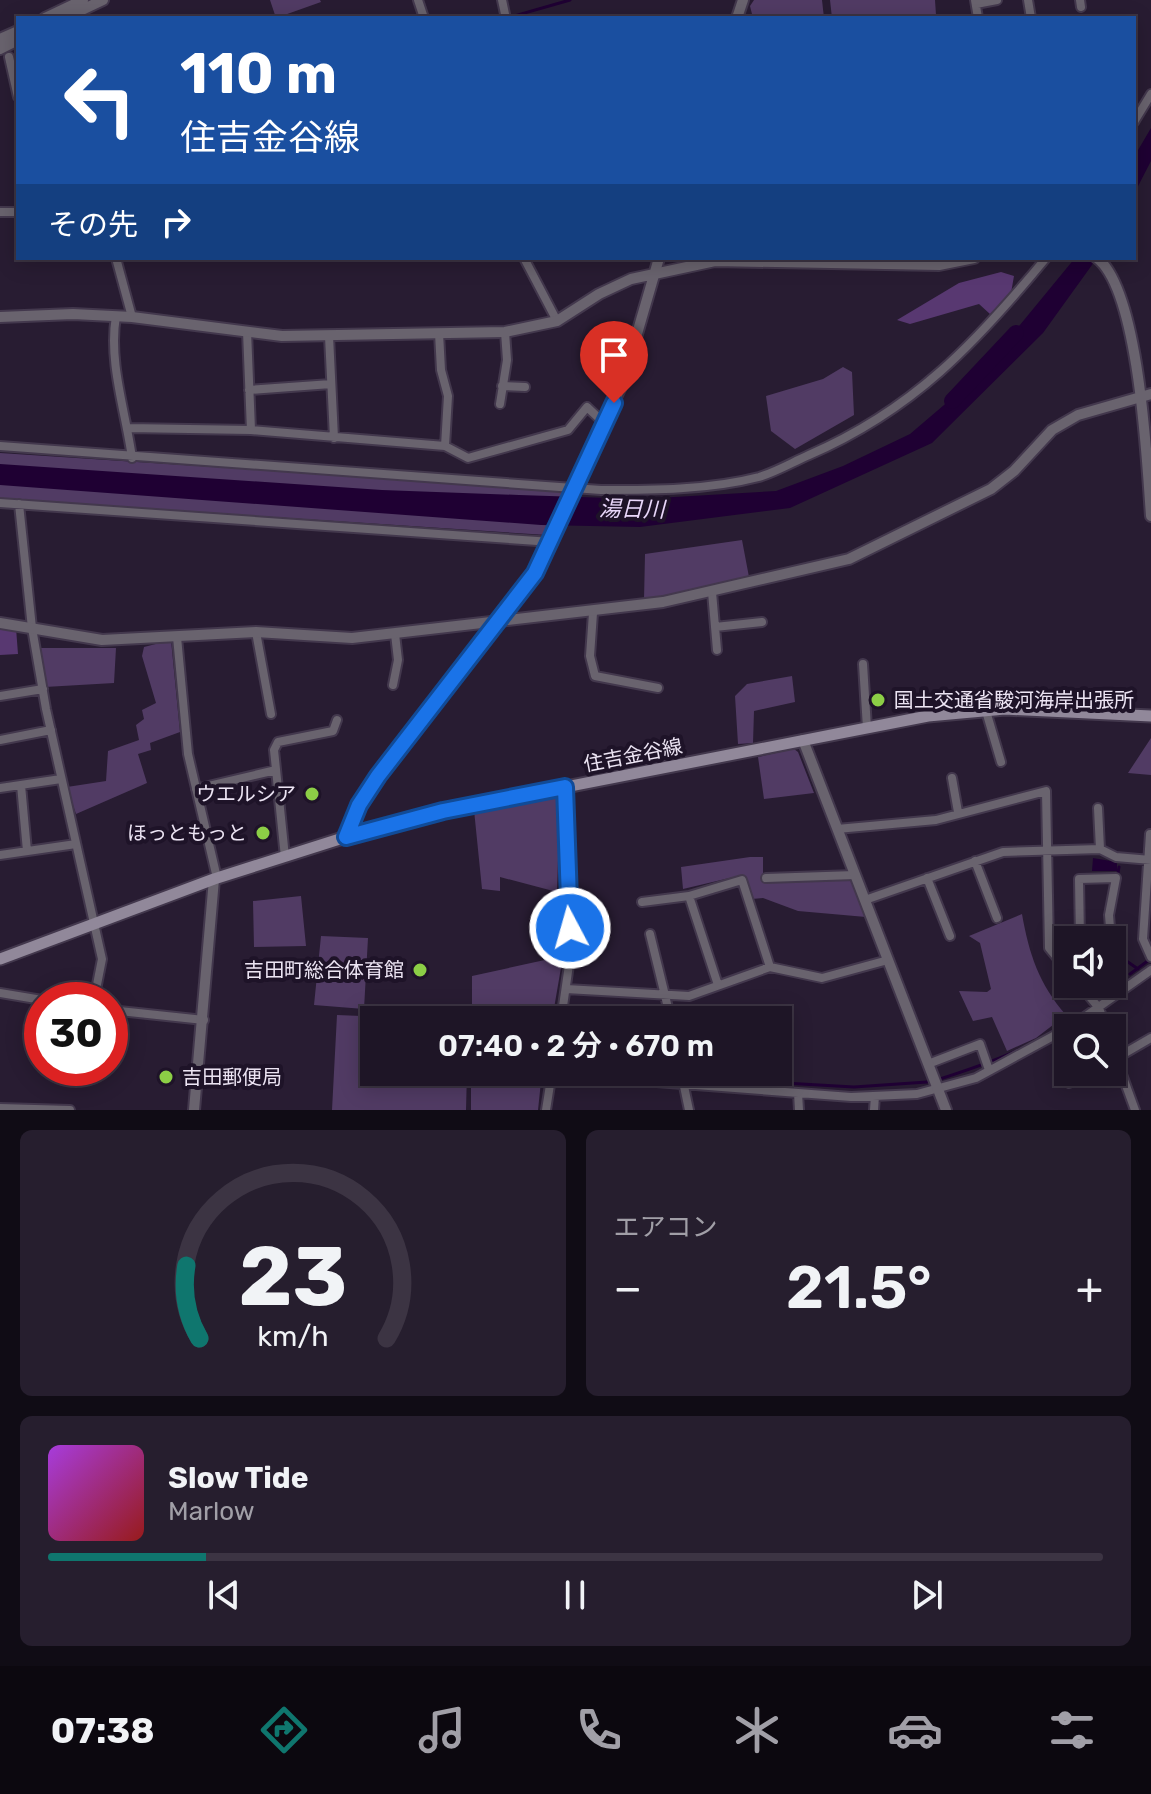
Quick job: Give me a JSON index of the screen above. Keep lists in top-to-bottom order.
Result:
{
  "streets": {
    "main road": ["住吉金谷線"]
  },
  "water": ["湯日川"],
  "places": [
    "国土交通省駿河海岸出張所",
    "ウエルシア",
    "ほっともっと",
    "吉田町総合体育館",
    "吉田郵便局"
  ],
  "page": {
    "turn": ["110 m", "住吉金谷線"],
    "then": "その先",
    "limit": "30",
    "trip": "07:40 · 2 分 · 670 m",
    "tile": "エアコン",
    "heat": ["−", "21.5°", "+"],
    "song": ["Slow Tide", "Marlow"],
    "tabs": "07:38",
    "gauge": ["23", "km/h"]
  }
}
